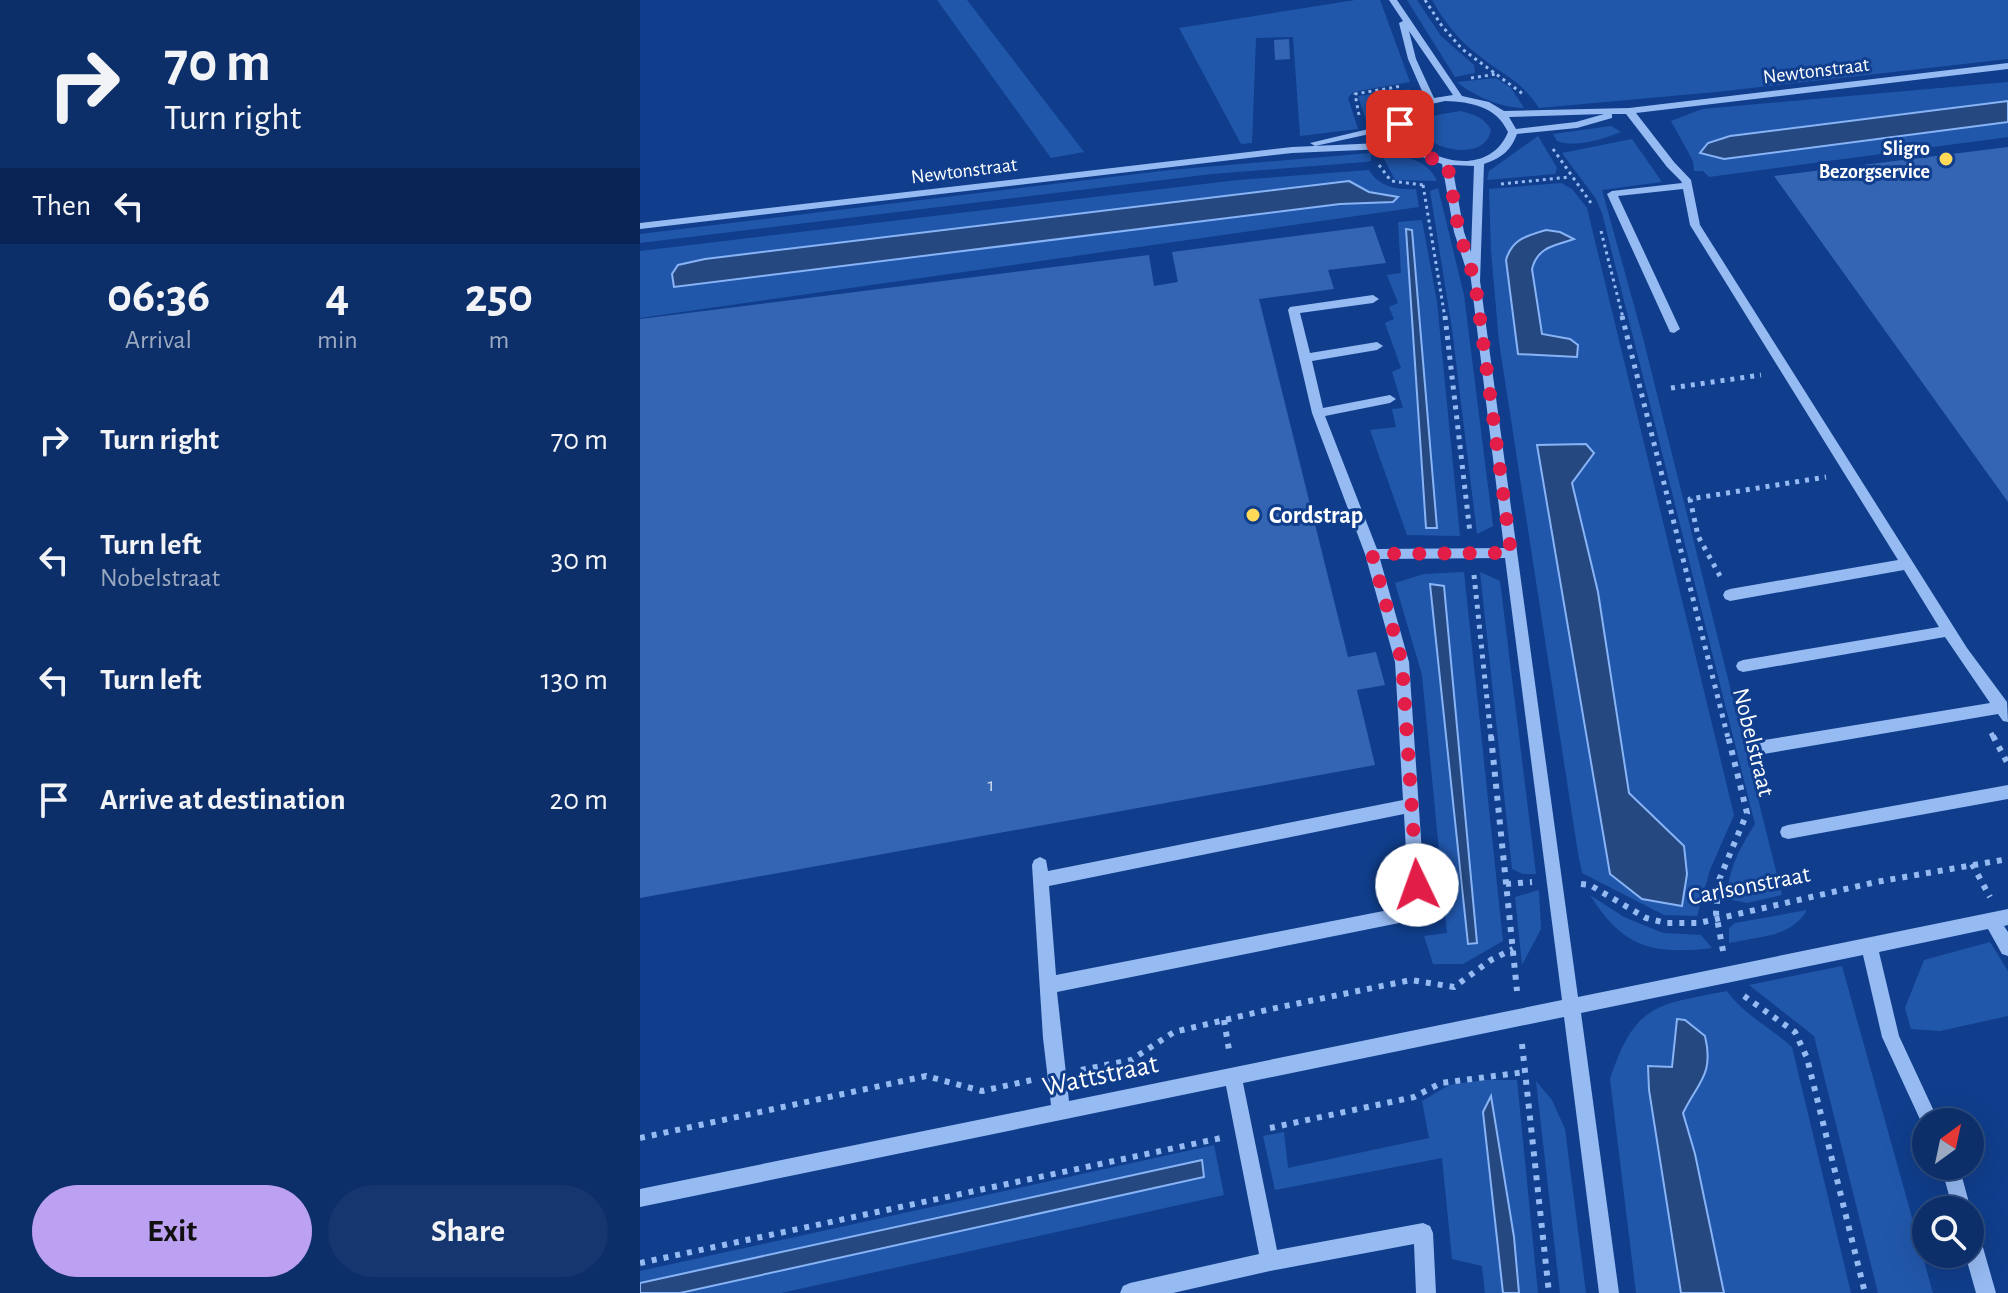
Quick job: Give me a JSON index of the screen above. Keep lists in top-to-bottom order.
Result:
{
  "streets": {
    "street": ["Newtonstraat", "Wattstraat"],
    "path": ["Nobelstraat", "Carlsonstraat"]
  },
  "crossings": [
    ["Nobelstraat", "Carlsonstraat"]
  ],
  "places": ["Sligro Bezorgservice", "Cordstrap"],
  "house_numbers": ["1"],
  "north": "top right",
  "page": {
    "turn": ["70 m", "Turn right"],
    "then": "Then",
    "eta": [
      "06:36",
      "Arrival",
      "4",
      "min",
      "250",
      "m"
    ],
    "list": [
      {
        "name": "Turn right",
        "value": "70 m"
      },
      {
        "name": "Turn left",
        "note": "Nobelstraat",
        "value": "30 m"
      },
      {
        "name": "Turn left",
        "value": "130 m"
      },
      {
        "name": "Arrive at destination",
        "value": "20 m"
      }
    ],
    "buttons": ["Exit", "Share"]
  }
}
